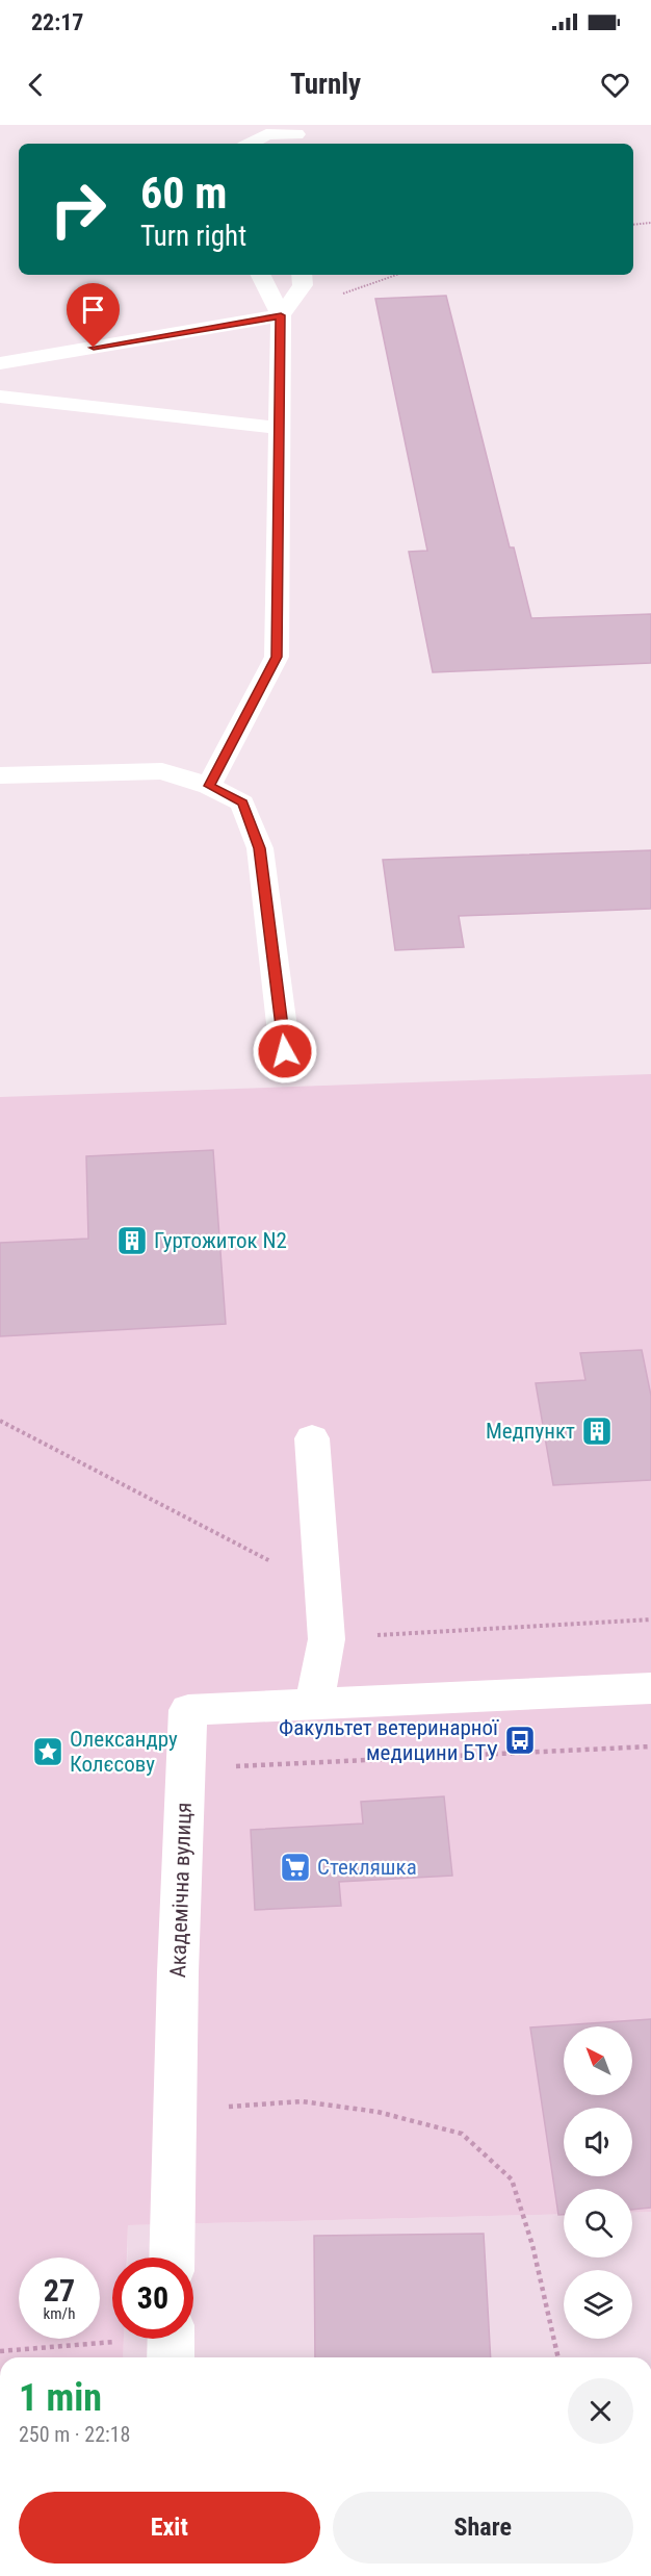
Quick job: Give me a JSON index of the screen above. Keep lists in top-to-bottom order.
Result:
{
  "streets": {
    "street": ["Академічна вулиця"]
  },
  "places": {
    "building": ["Гуртожиток N2", "Медпункт"],
    "bus stop": ["Факультет ветеринарної медицини БТУ"],
    "place": ["Олександру Колєсову"],
    "supermarket": ["Стекляшка"]
  },
  "north": "top left",
  "page": {
    "status": "22:17",
    "header": "Turnly",
    "turn": ["60 m", "Turn right"],
    "speed": "27 km/h",
    "limit": "30",
    "heading": ["1 min", "250 m · 22:18"],
    "buttons": ["Exit", "Share"]
  }
}
